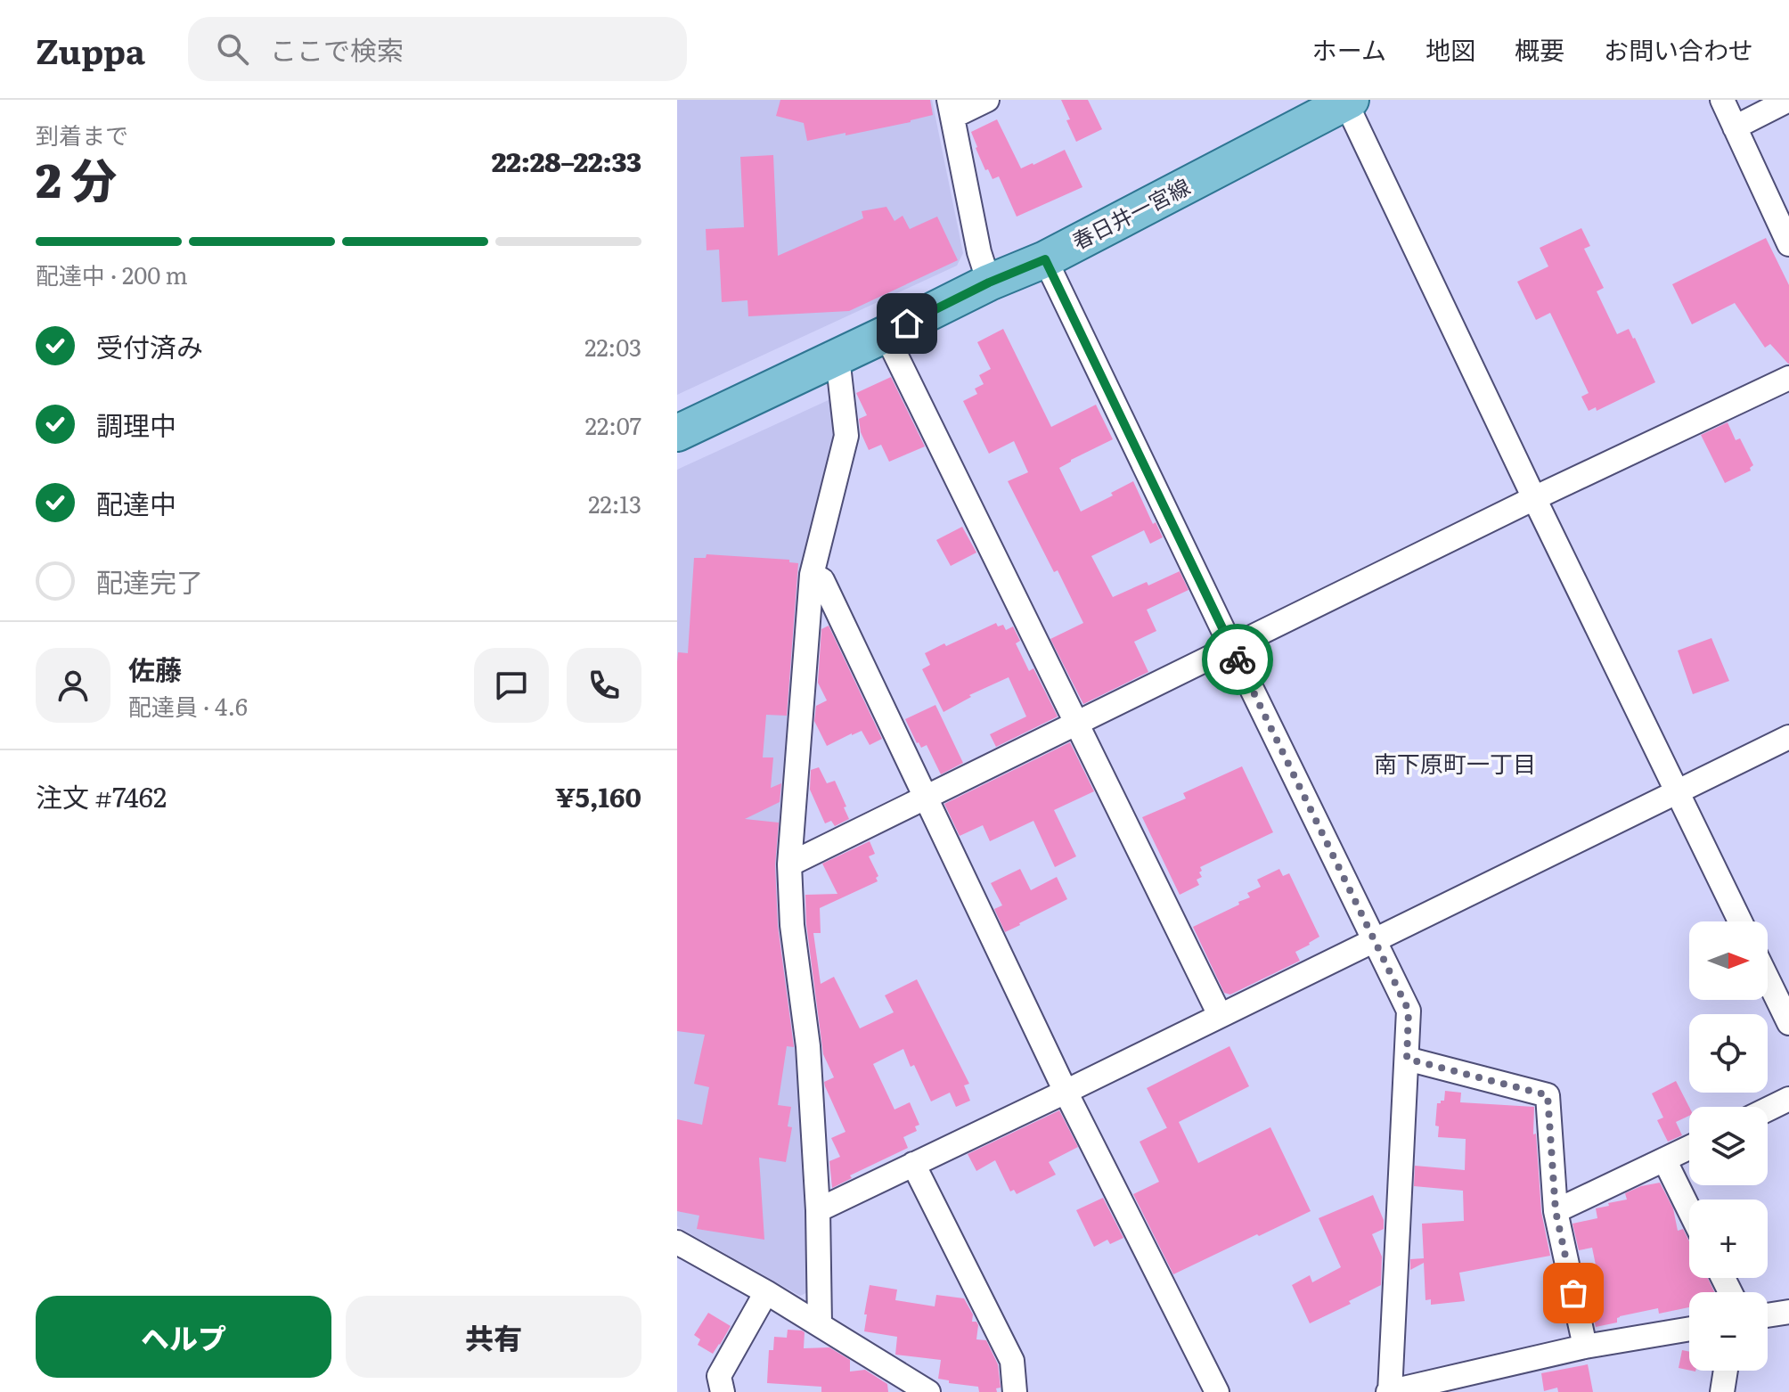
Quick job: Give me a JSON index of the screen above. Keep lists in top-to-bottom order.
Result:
{
  "streets": {
    "main road": ["春日井一宮線"]
  },
  "districts": ["南下原町一丁目"],
  "north": "right",
  "page": {
    "header": "Zuppa",
    "search": "ここで検索",
    "nav": [
      "ホーム",
      "地図",
      "概要",
      "お問い合わせ"
    ],
    "heading": ["2 分", "到着まで", "22:28–22:33"],
    "panel": [
      "佐藤",
      "配達員 · 4.6",
      "注文 #7462",
      "¥5,160"
    ],
    "bar": "配達中 · 200 m",
    "list": [
      ["受付済み", "22:03"],
      ["調理中", "22:07"],
      ["配達中", "22:13"],
      "配達完了"
    ],
    "map_buttons": ["+", "−"],
    "buttons": ["ヘルプ", "共有"]
  }
}
